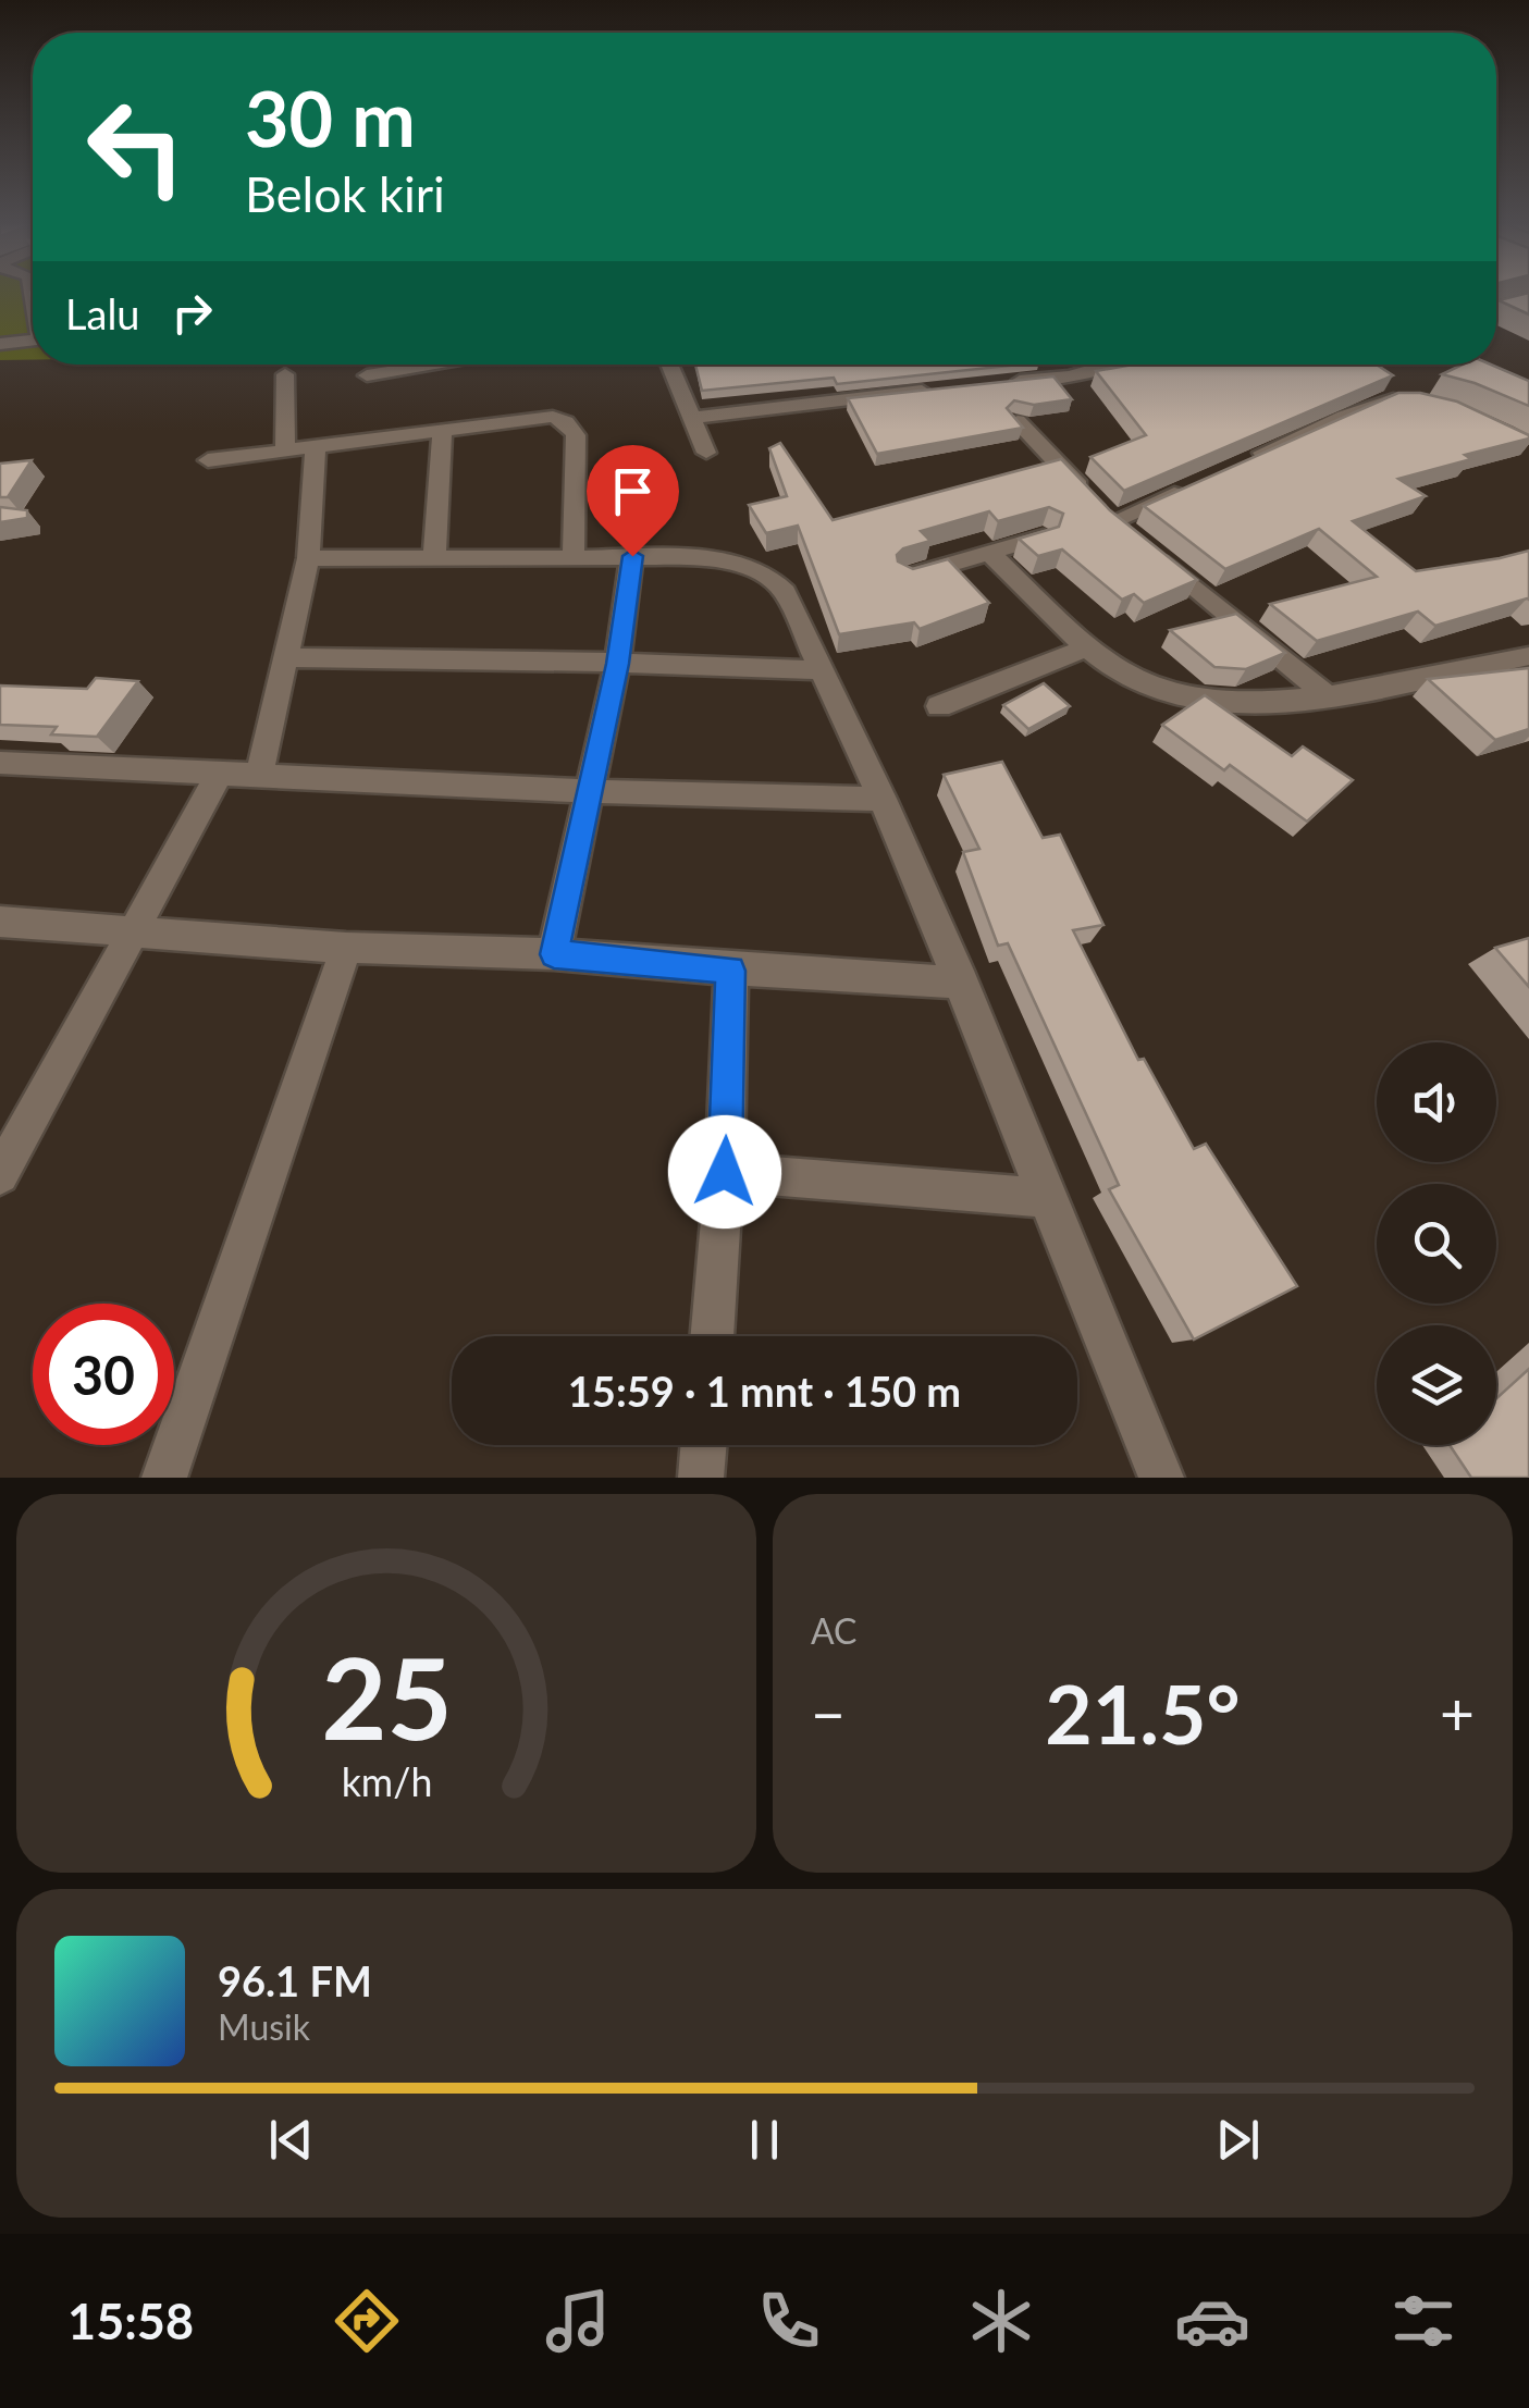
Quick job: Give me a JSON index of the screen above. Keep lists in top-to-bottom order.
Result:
{
  "page": {
    "turn": ["30 m", "Belok kiri"],
    "then": "Lalu",
    "limit": "30",
    "trip": "15:59 · 1 mnt · 150 m",
    "tile": "AC",
    "heat": ["−", "21.5°", "+"],
    "song": ["96.1 FM", "Musik"],
    "tabs": "15:58",
    "gauge": ["25", "km/h"]
  }
}
